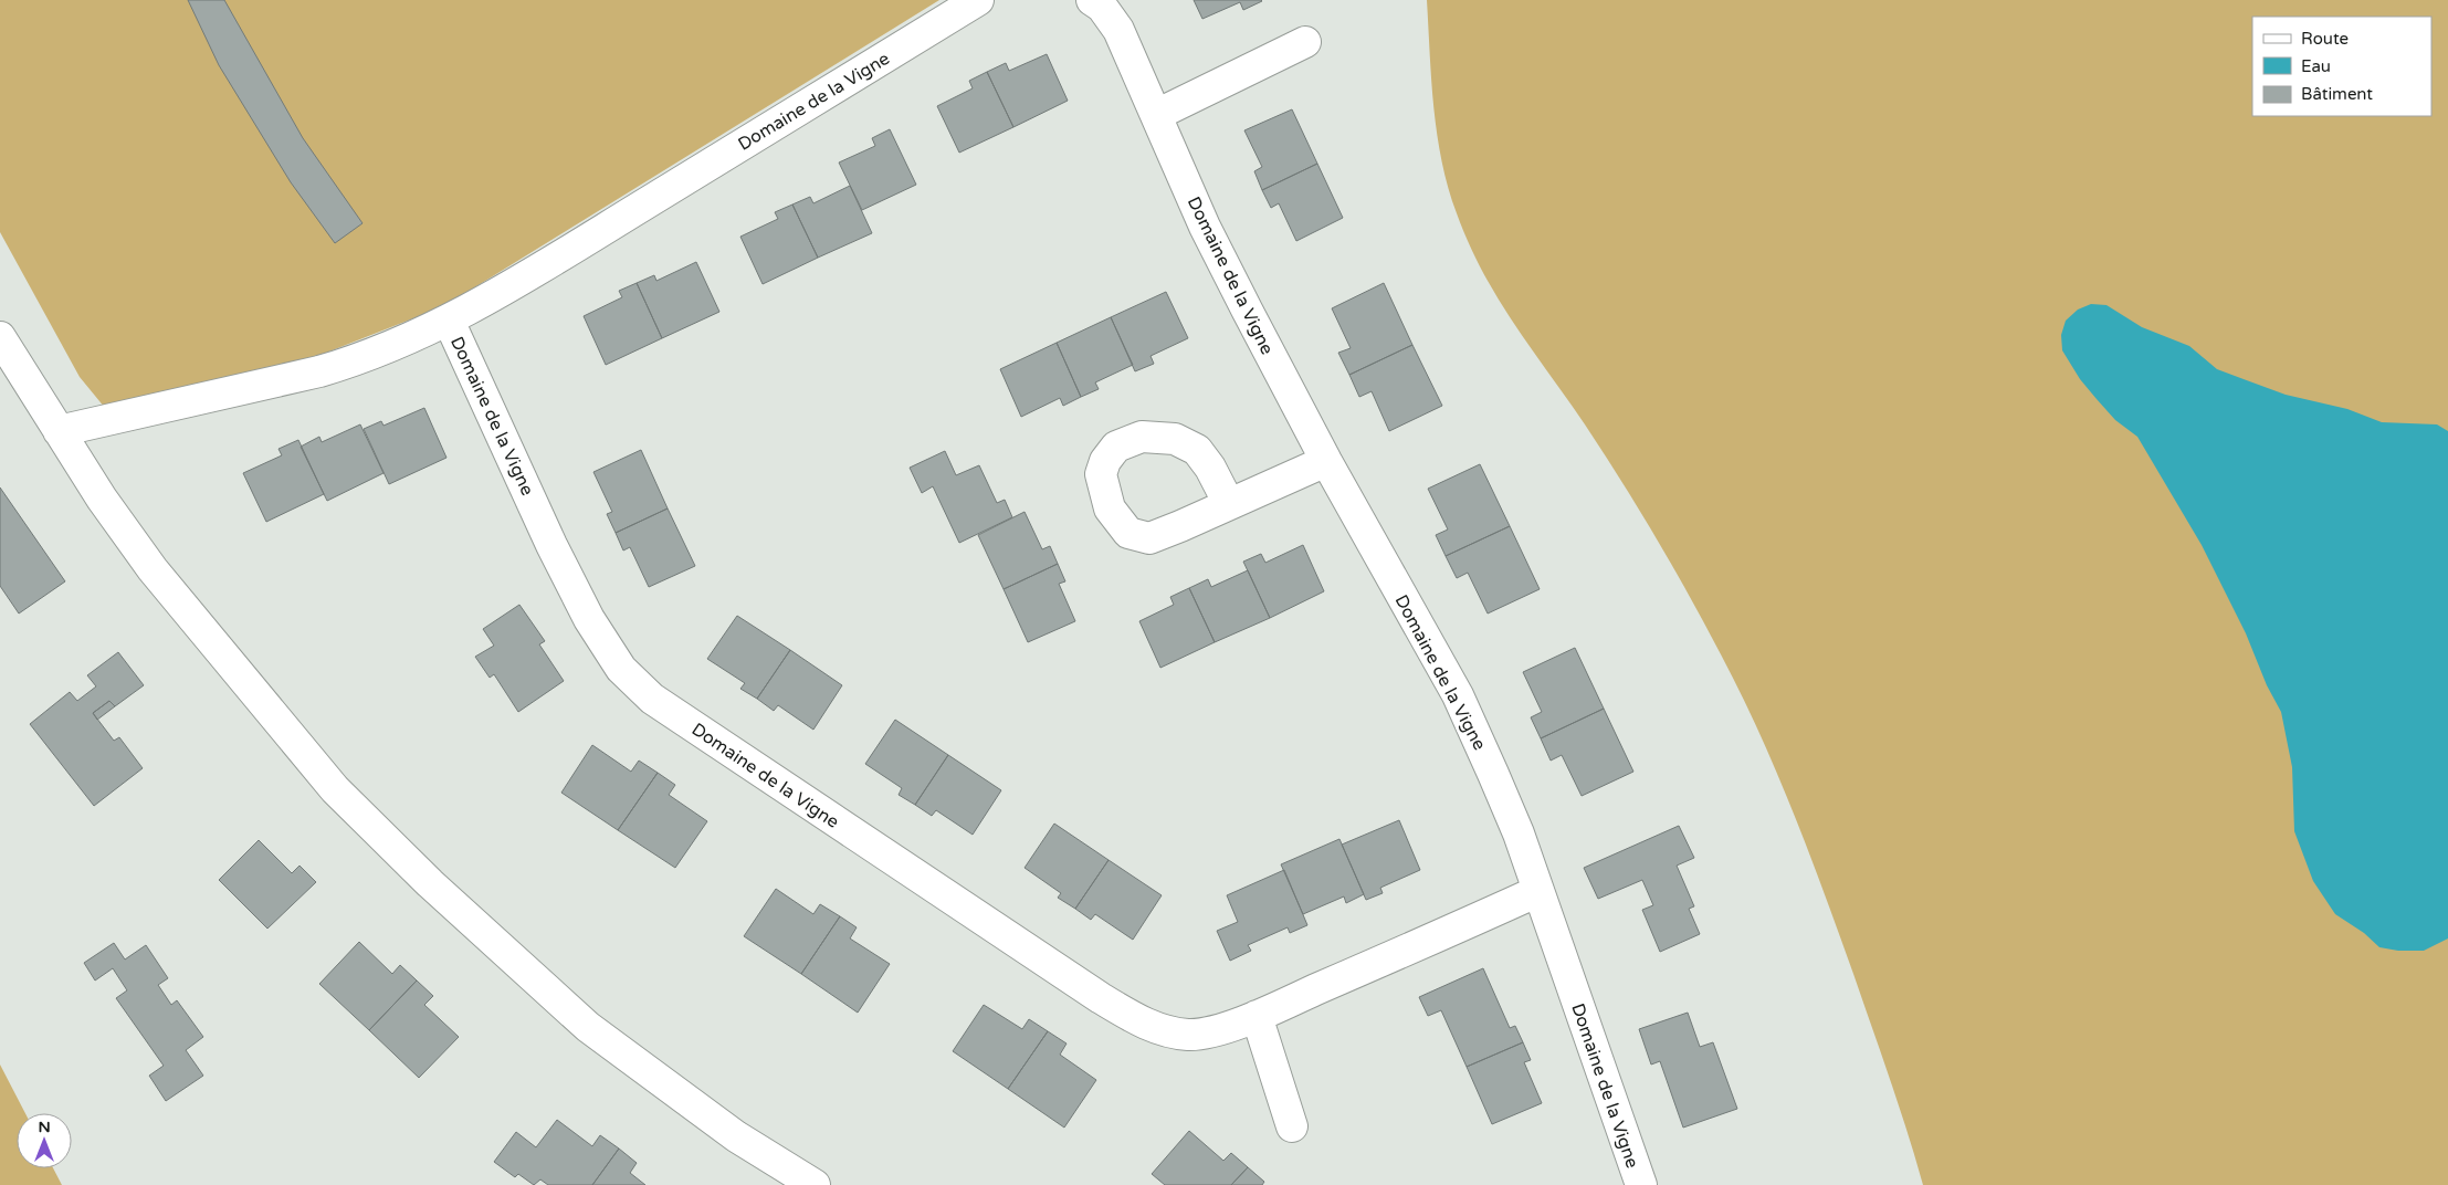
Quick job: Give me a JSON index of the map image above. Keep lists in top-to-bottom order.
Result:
{
  "streets": {
    "street": ["Domaine de la Vigne"]
  },
  "legend": ["Route", "Eau", "Bâtiment"],
  "north": "top"
}
